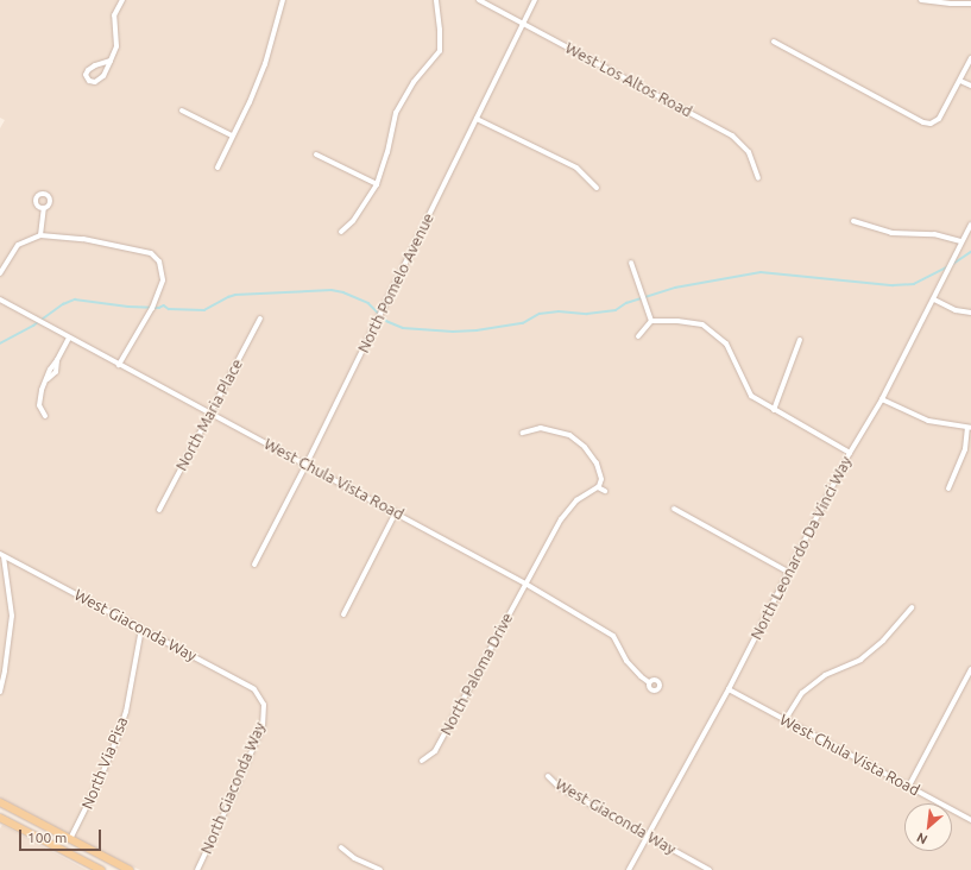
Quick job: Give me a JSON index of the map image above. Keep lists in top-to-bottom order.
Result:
{
  "streets": {
    "street": [
      "West Los Altos Road",
      "North Pomelo Avenue",
      "North Maria Place",
      "West Chula Vista Road",
      "North Leonardo Da Vinci Way",
      "West Giaconda Way",
      "North Paloma Drive",
      "North Via Pisa",
      "North Giaconda Way"
    ]
  },
  "crossings": [
    ["West Los Altos Road", "North Pomelo Avenue"],
    ["North Pomelo Avenue", "West Chula Vista Road"],
    ["North Maria Place", "West Chula Vista Road"],
    ["West Chula Vista Road", "North Leonardo Da Vinci Way"],
    ["West Chula Vista Road", "North Paloma Drive"],
    ["North Leonardo Da Vinci Way", "West Giaconda Way"],
    ["West Giaconda Way", "North Via Pisa"],
    ["West Giaconda Way", "North Giaconda Way"]
  ],
  "scale_bar": "100 m",
  "north": "bottom left"
}
